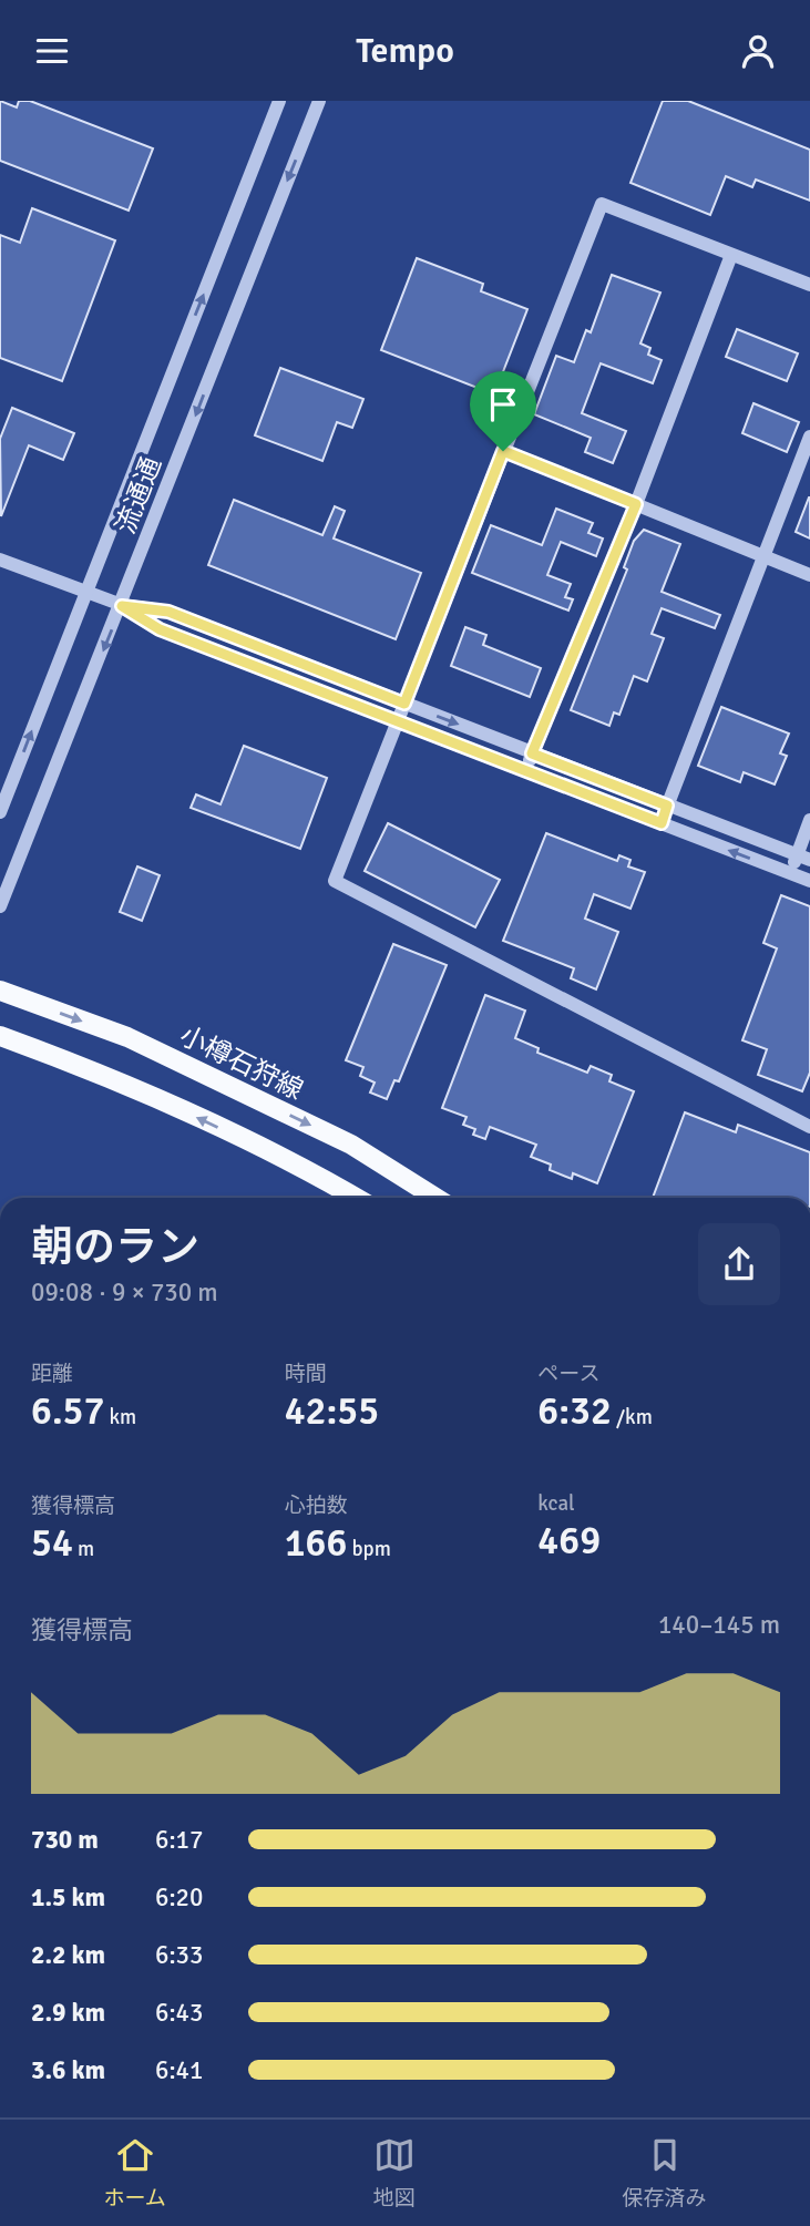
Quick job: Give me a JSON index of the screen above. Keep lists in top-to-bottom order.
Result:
{
  "streets": {
    "main road": ["小樽石狩線"],
    "street": ["流通通"]
  },
  "page": {
    "header": "Tempo",
    "heading": ["朝のラン", "09:08 · 9 × 730 m"],
    "stats": [
      ["距離", "6.57 km"],
      ["時間", "42:55"],
      ["ペース", "6:32 /km"],
      ["獲得標高", "54 m"],
      ["心拍数", "166 bpm"],
      ["kcal", "469"]
    ],
    "chart": ["獲得標高", "140–145 m"],
    "list": [
      {
        "name": "730 m",
        "note": "6:17"
      },
      {
        "name": "1.5 km",
        "note": "6:20"
      },
      {
        "name": "2.2 km",
        "note": "6:33"
      },
      {
        "name": "2.9 km",
        "note": "6:43"
      },
      {
        "name": "3.6 km",
        "note": "6:41"
      }
    ],
    "tabs": ["ホーム", "地図", "保存済み"]
  }
}
